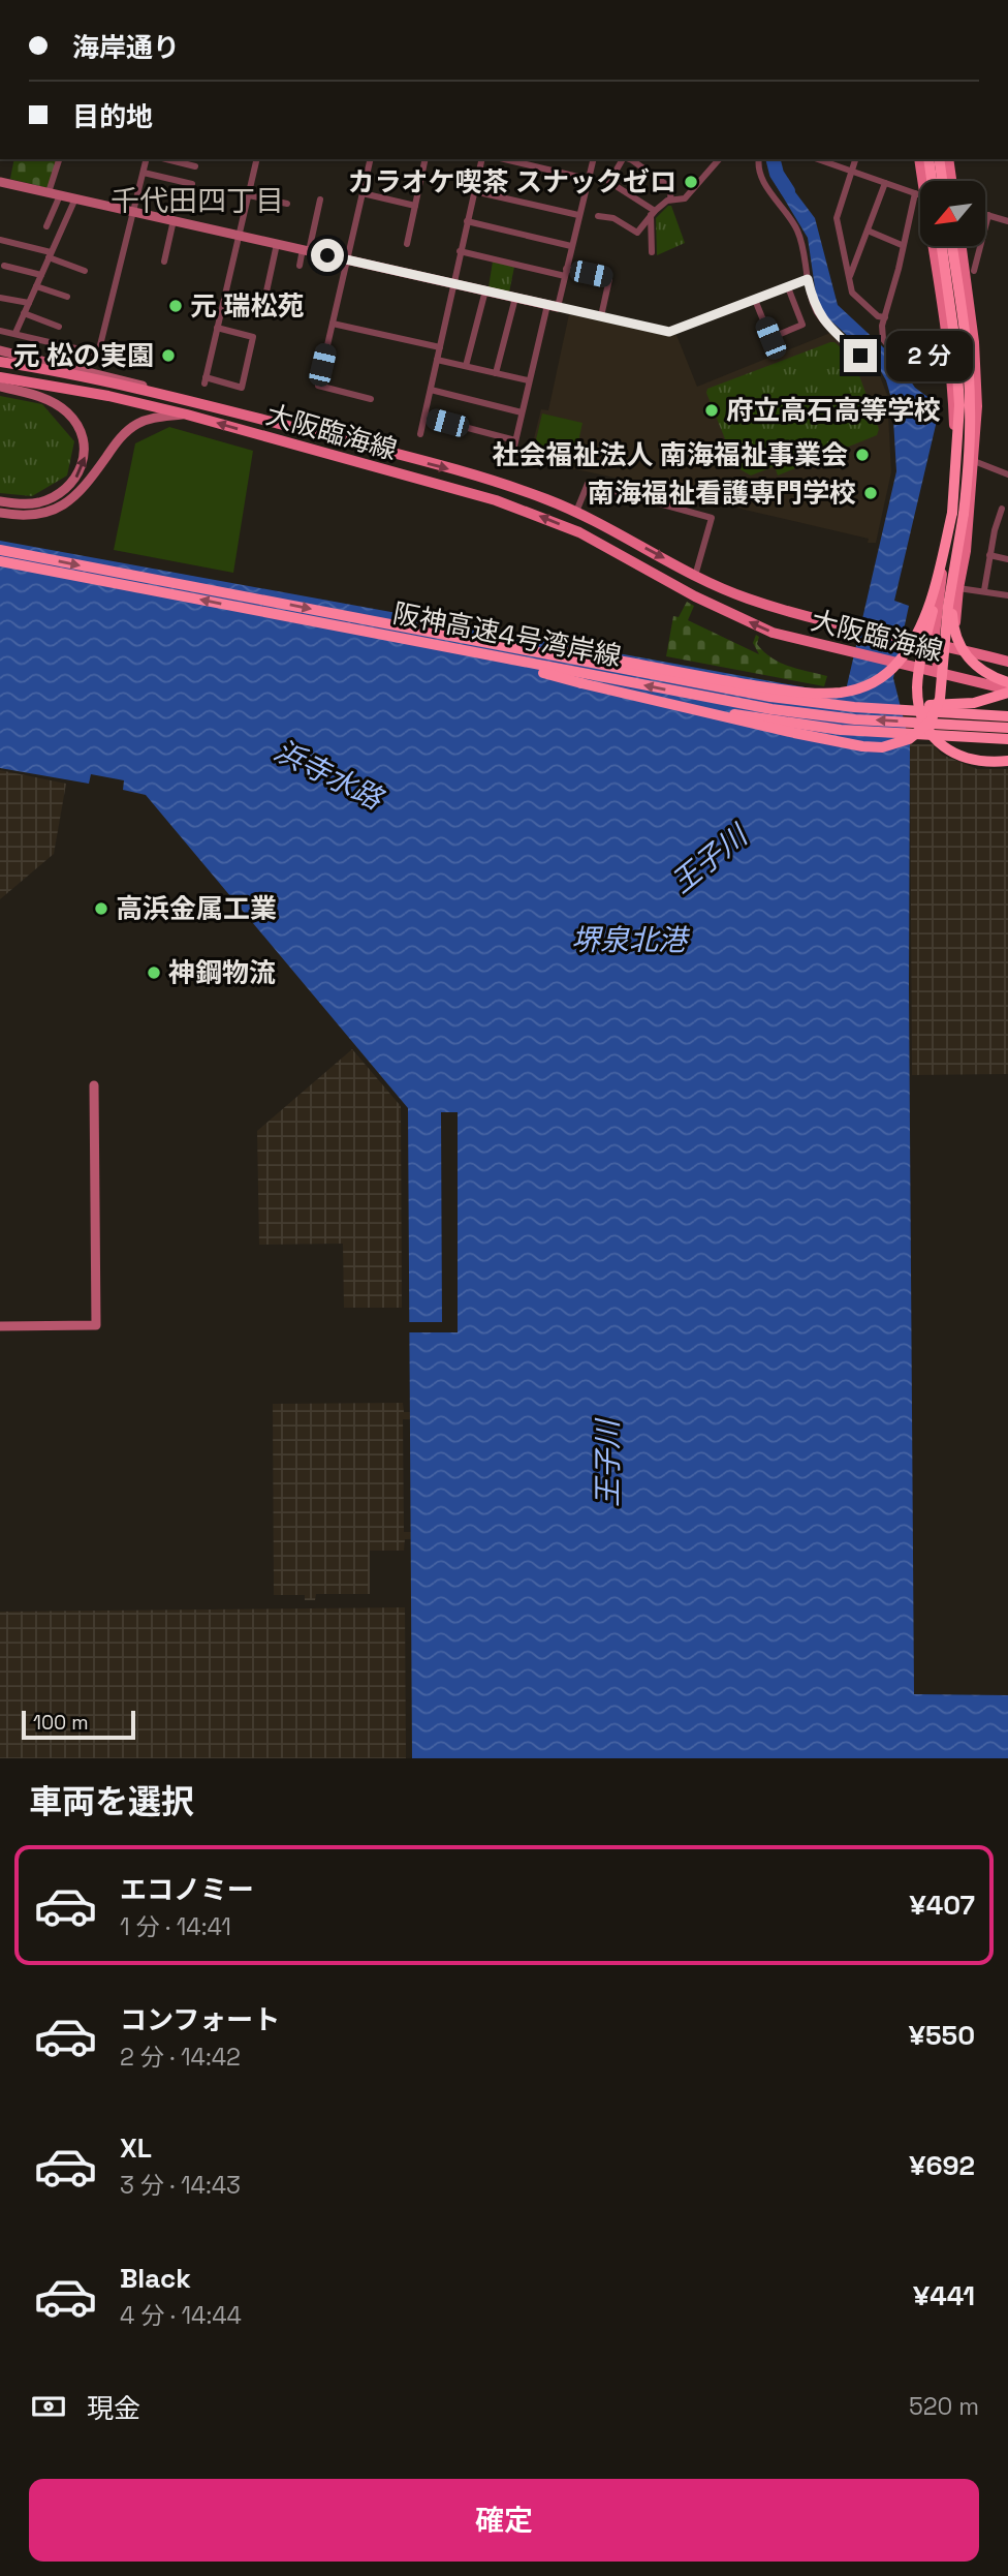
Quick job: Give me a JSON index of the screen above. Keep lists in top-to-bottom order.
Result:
{
  "streets": {
    "highway": ["阪神高速4号湾岸線"],
    "main road": ["大阪臨海線"]
  },
  "districts": ["千代田四丁目"],
  "water": ["浜寺水路", "王子川", "堺泉北港"],
  "places": [
    "カラオケ喫茶 スナックゼロ",
    "元 瑞松苑",
    "元 松の実園",
    "府立高石高等学校",
    "社会福祉法人 南海福祉事業会",
    "南海福祉看護専門学校",
    "高浜金属工業",
    "神鋼物流"
  ],
  "scale_bar": "100 m",
  "north": "bottom left",
  "page": {
    "banner": ["海岸通り", "目的地"],
    "bubble": "2 分",
    "scale": "100 m",
    "heading": "車両を選択",
    "list": [
      {
        "name": "エコノミー",
        "note": "1 分 · 14:41",
        "value": "¥407"
      },
      {
        "name": "コンフォート",
        "note": "2 分 · 14:42",
        "value": "¥550"
      },
      {
        "name": "XL",
        "note": "3 分 · 14:43",
        "value": "¥692"
      },
      {
        "name": "Black",
        "note": "4 分 · 14:44",
        "value": "¥441"
      }
    ],
    "pay": ["現金", "520 m"],
    "buttons": "確定"
  }
}
